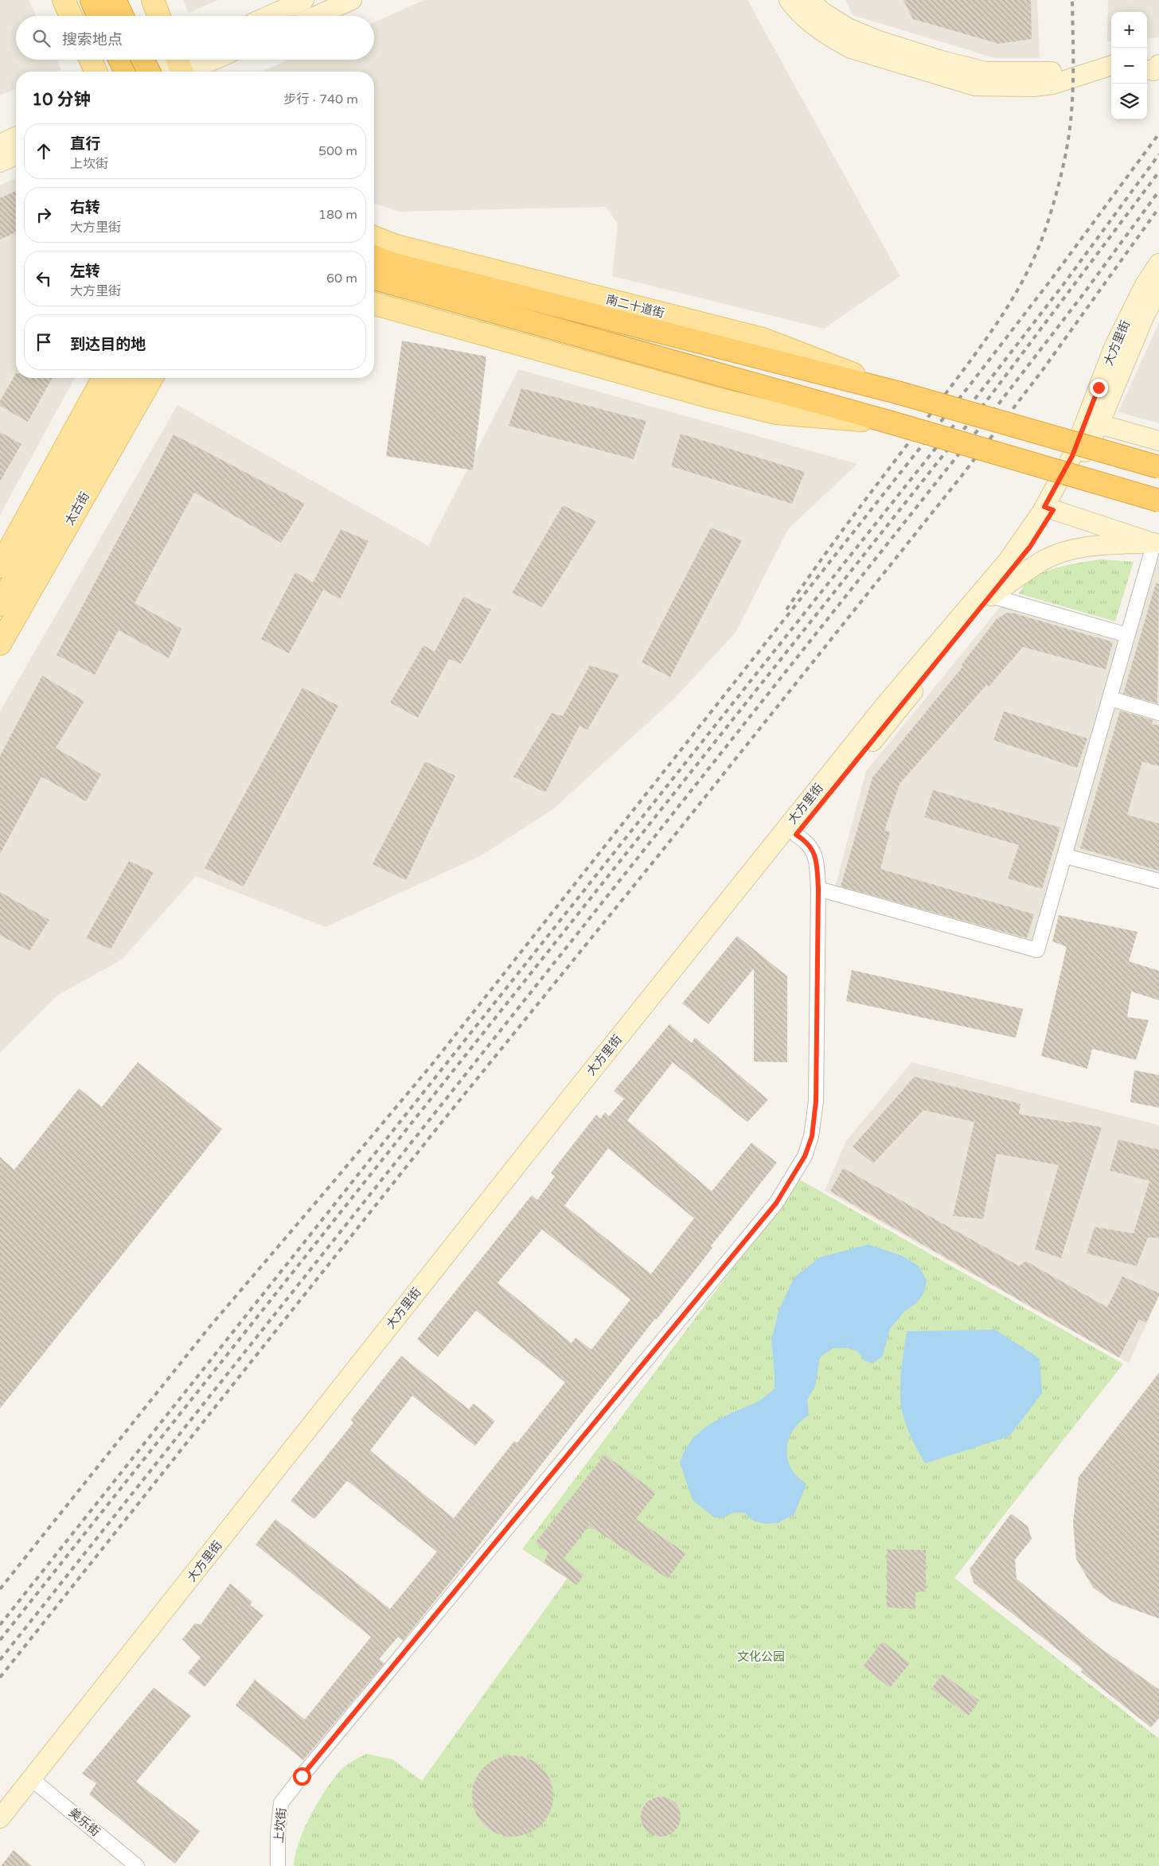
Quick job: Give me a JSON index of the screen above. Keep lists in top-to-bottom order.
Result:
{
  "streets": {
    "main road": ["南二十道街", "大方里街", "太古街"],
    "street": ["美乐街", "上坎街"]
  },
  "crossings": [
    ["大方里街", "美乐街"],
    ["大方里街", "上坎街"]
  ],
  "parks": ["文化公园"],
  "page": {
    "map_buttons": ["+", "−"],
    "search": "搜索地点",
    "heading": ["10 分钟", "步行 · 740 m"],
    "list": [
      ["直行", "上坎街", "500 m"],
      ["右转", "大方里街", "180 m"],
      ["左转", "大方里街", "60 m"],
      "到达目的地"
    ]
  }
}
